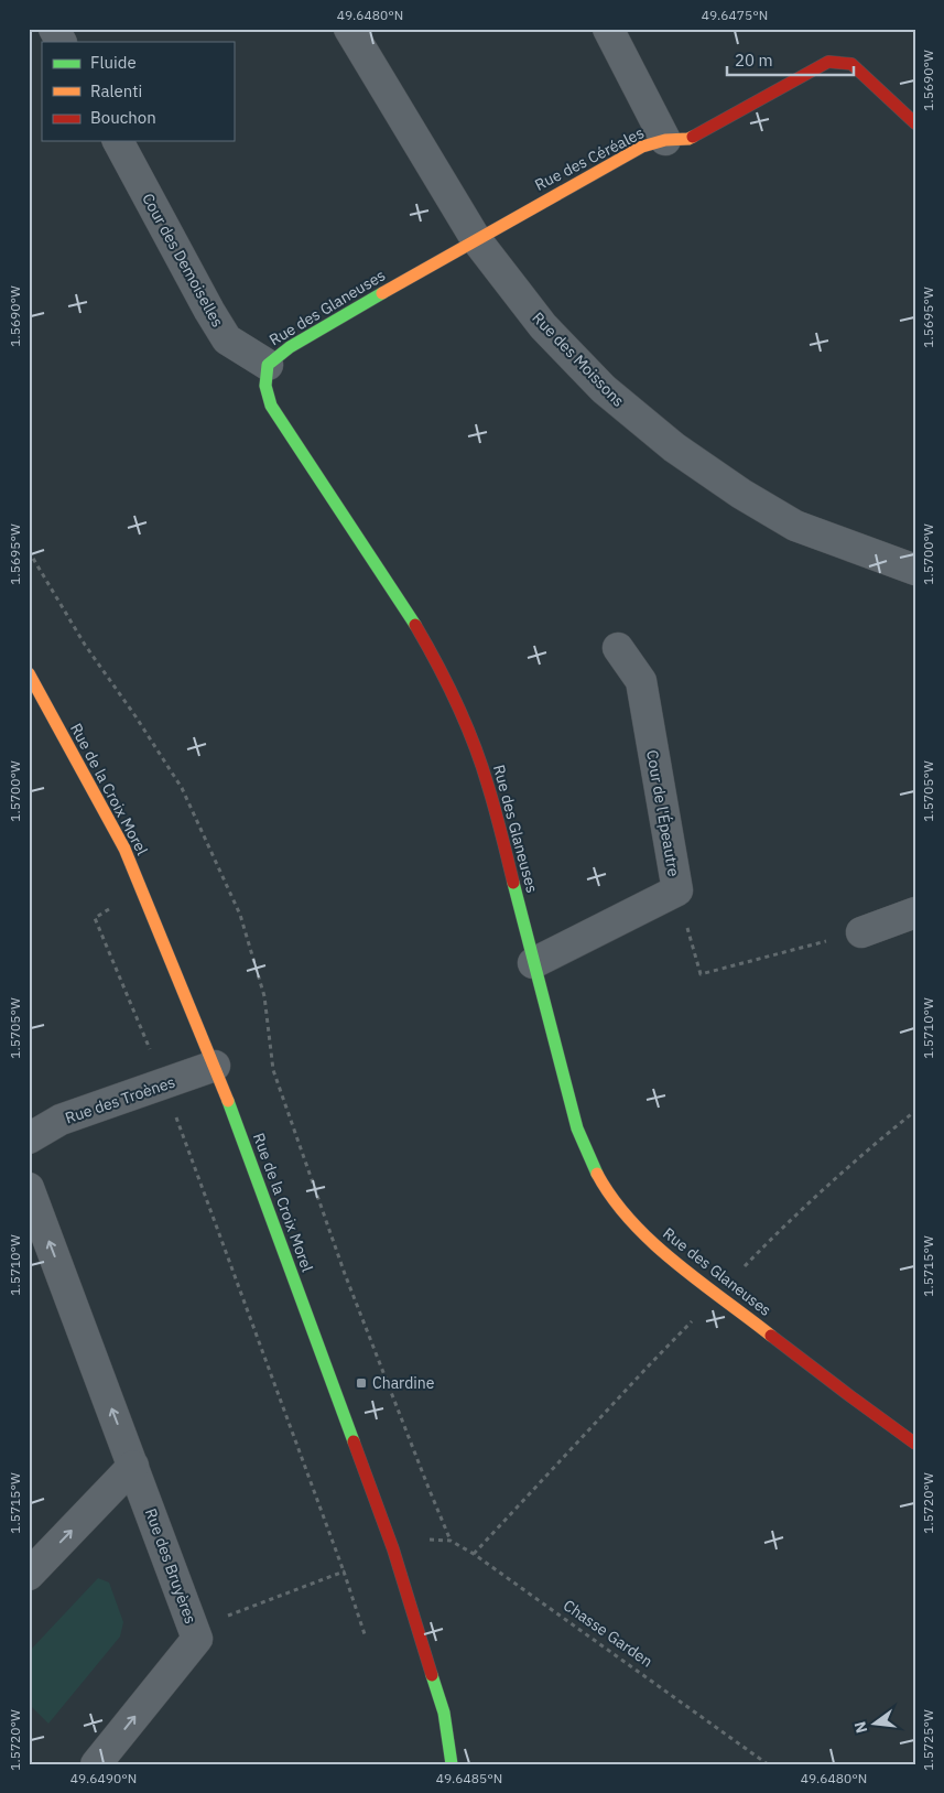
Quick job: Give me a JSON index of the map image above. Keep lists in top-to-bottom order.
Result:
{
  "streets": {
    "street": [
      "Rue des Céréales",
      "Cour des Demoiselles",
      "Rue des Glaneuses",
      "Rue des Moissons",
      "Rue de la Croix Morel",
      "Cour de l'Épeautre",
      "Rue des Troènes",
      "Rue des Bruyères"
    ],
    "path": ["Chasse Garden"]
  },
  "crossings": [
    ["Rue des Céréales", "Rue des Glaneuses"],
    ["Rue des Céréales", "Rue des Moissons"],
    ["Cour des Demoiselles", "Rue des Glaneuses"],
    ["Rue des Glaneuses", "Rue des Moissons"],
    ["Rue des Glaneuses", "Cour de l'Épeautre"],
    ["Rue de la Croix Morel", "Rue des Troènes"]
  ],
  "one_way": ["Rue des Bruyères"],
  "places": {
    "transit": ["Chardine"]
  },
  "legend": ["Fluide", "Ralenti", "Bouchon"],
  "scale_bar": "20 m",
  "north": "left",
  "coordinates": [
    "49.6480°N",
    "49.6475°N",
    "1.5690°W",
    "1.5695°W",
    "1.5700°W",
    "1.5705°W",
    "1.5710°W",
    "1.5715°W",
    "1.5720°W",
    "1.5725°W",
    "49.6490°N",
    "49.6485°N"
  ]
}
